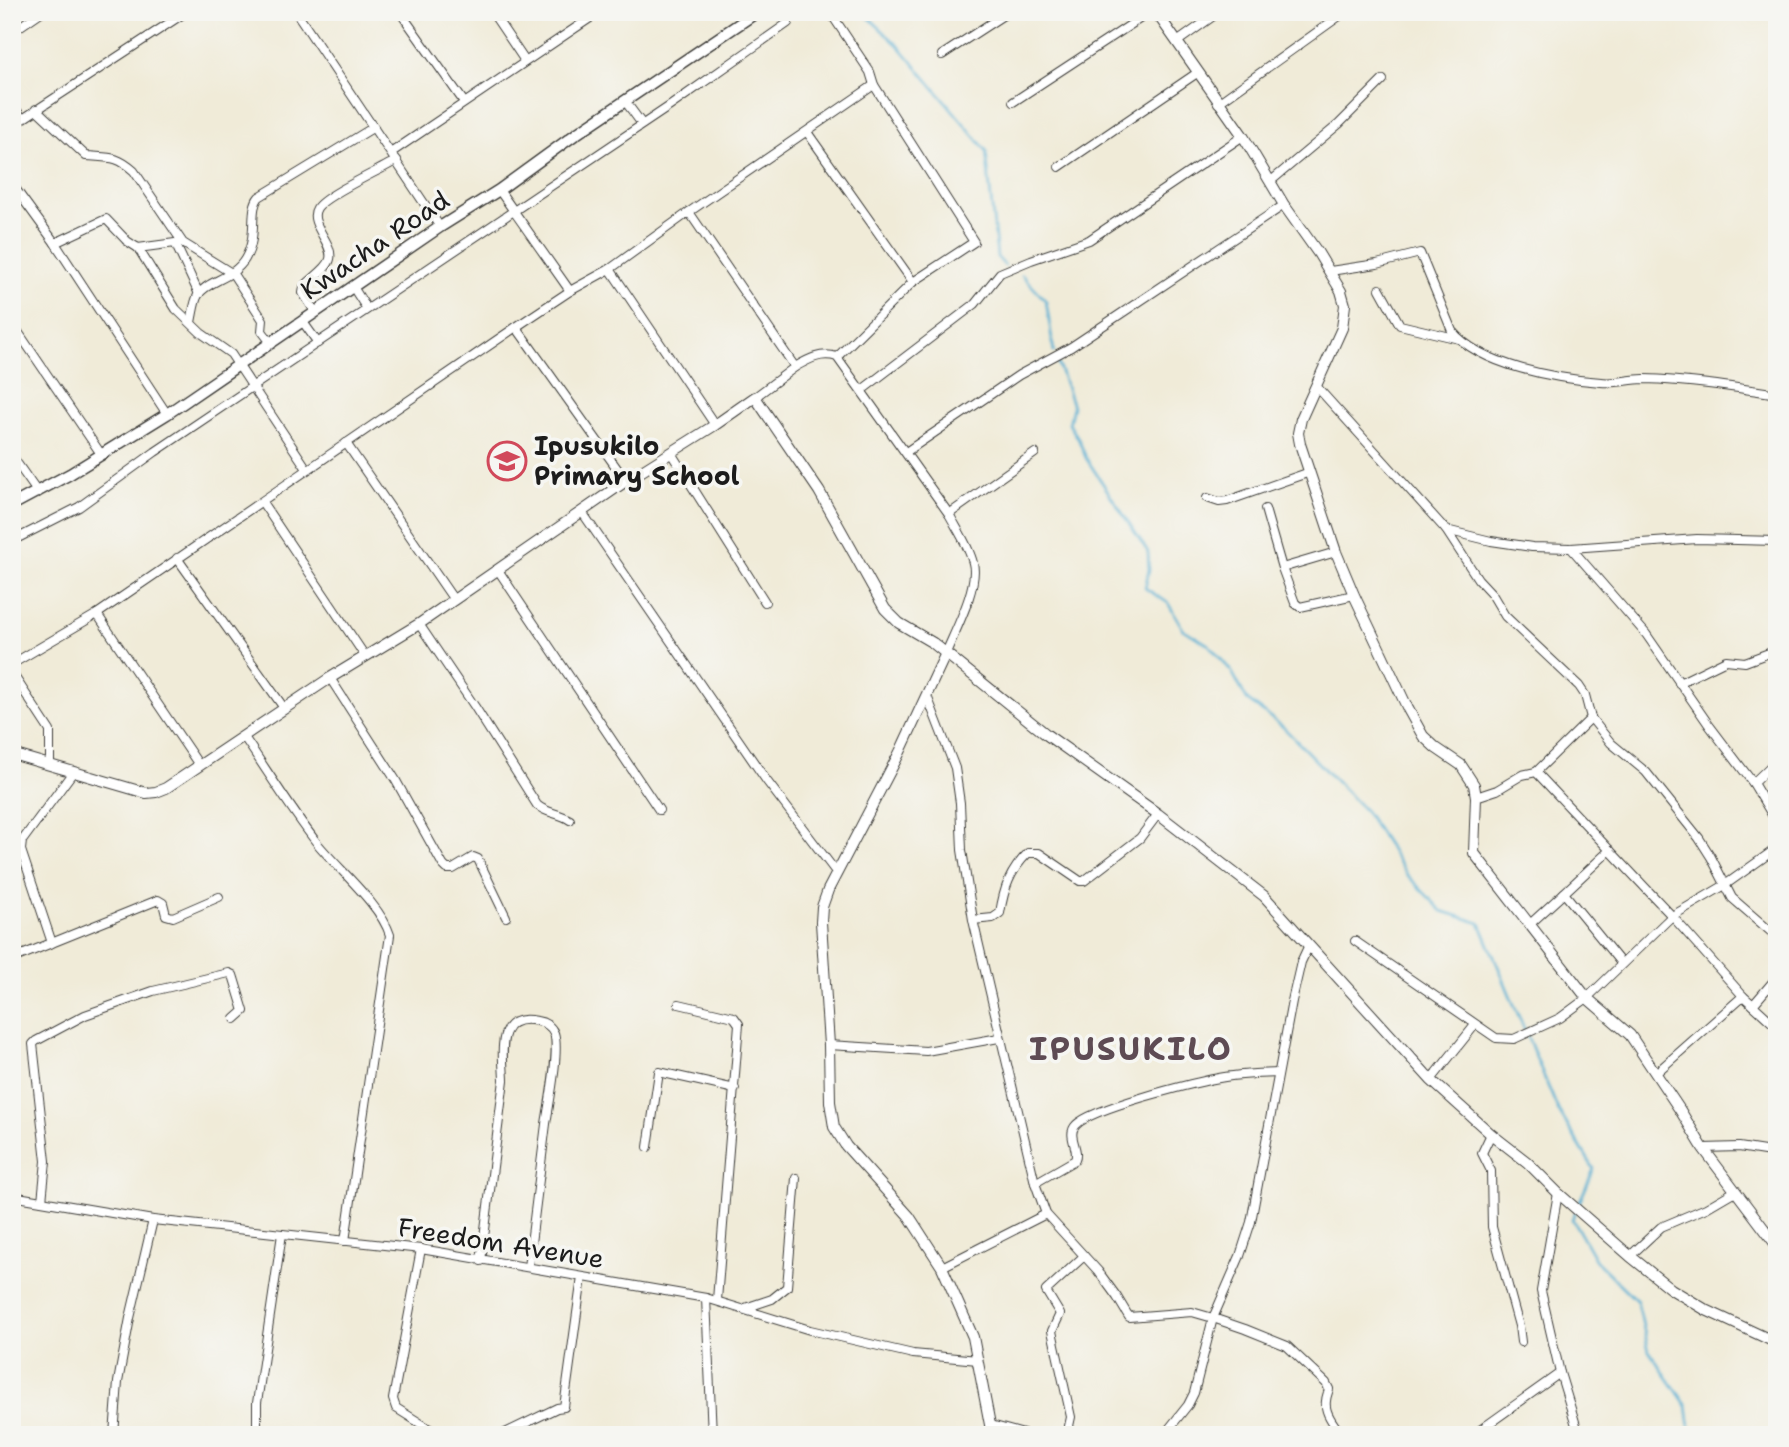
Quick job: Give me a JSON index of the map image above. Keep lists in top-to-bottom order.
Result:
{
  "streets": {
    "main road": ["Kwacha Road"],
    "street": ["Freedom Avenue"]
  },
  "districts": ["IPUSUKILO"],
  "places": {
    "school or university": ["Ipusukilo Primary School"]
  }
}
